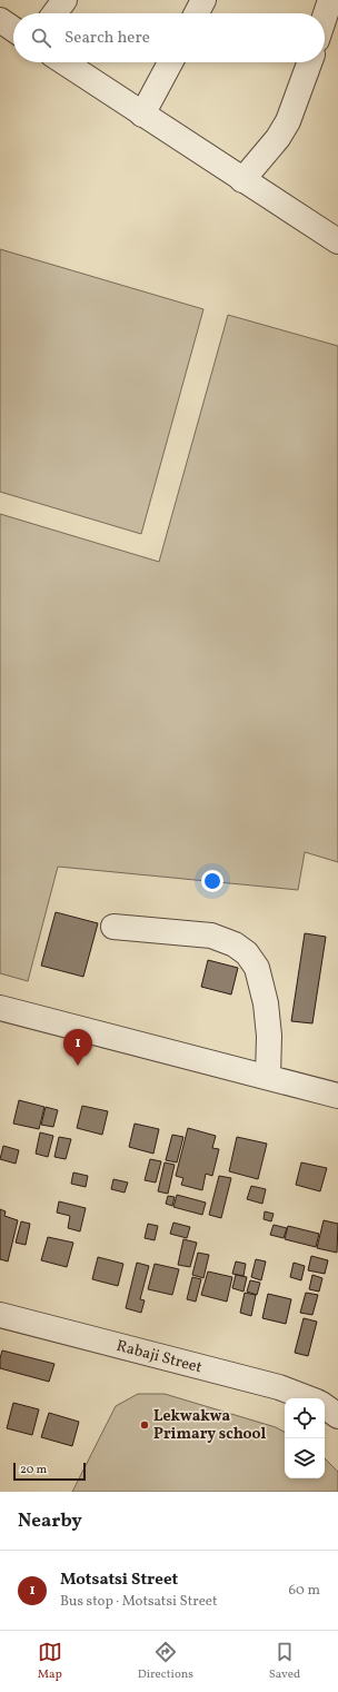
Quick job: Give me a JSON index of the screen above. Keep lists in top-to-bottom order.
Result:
{
  "streets": {
    "street": ["Rabaji Street"]
  },
  "places": ["Lekwakwa Primary school"],
  "scale_bar": "20 m",
  "page": {
    "search": "Search here",
    "pins": "1",
    "scale": "20 m",
    "heading": "Nearby",
    "list": [
      {
        "mark": "1",
        "name": "Motsatsi Street",
        "note": "Bus stop · Motsatsi Street",
        "value": "60 m"
      }
    ],
    "nav": ["Map", "Directions", "Saved"]
  }
}
